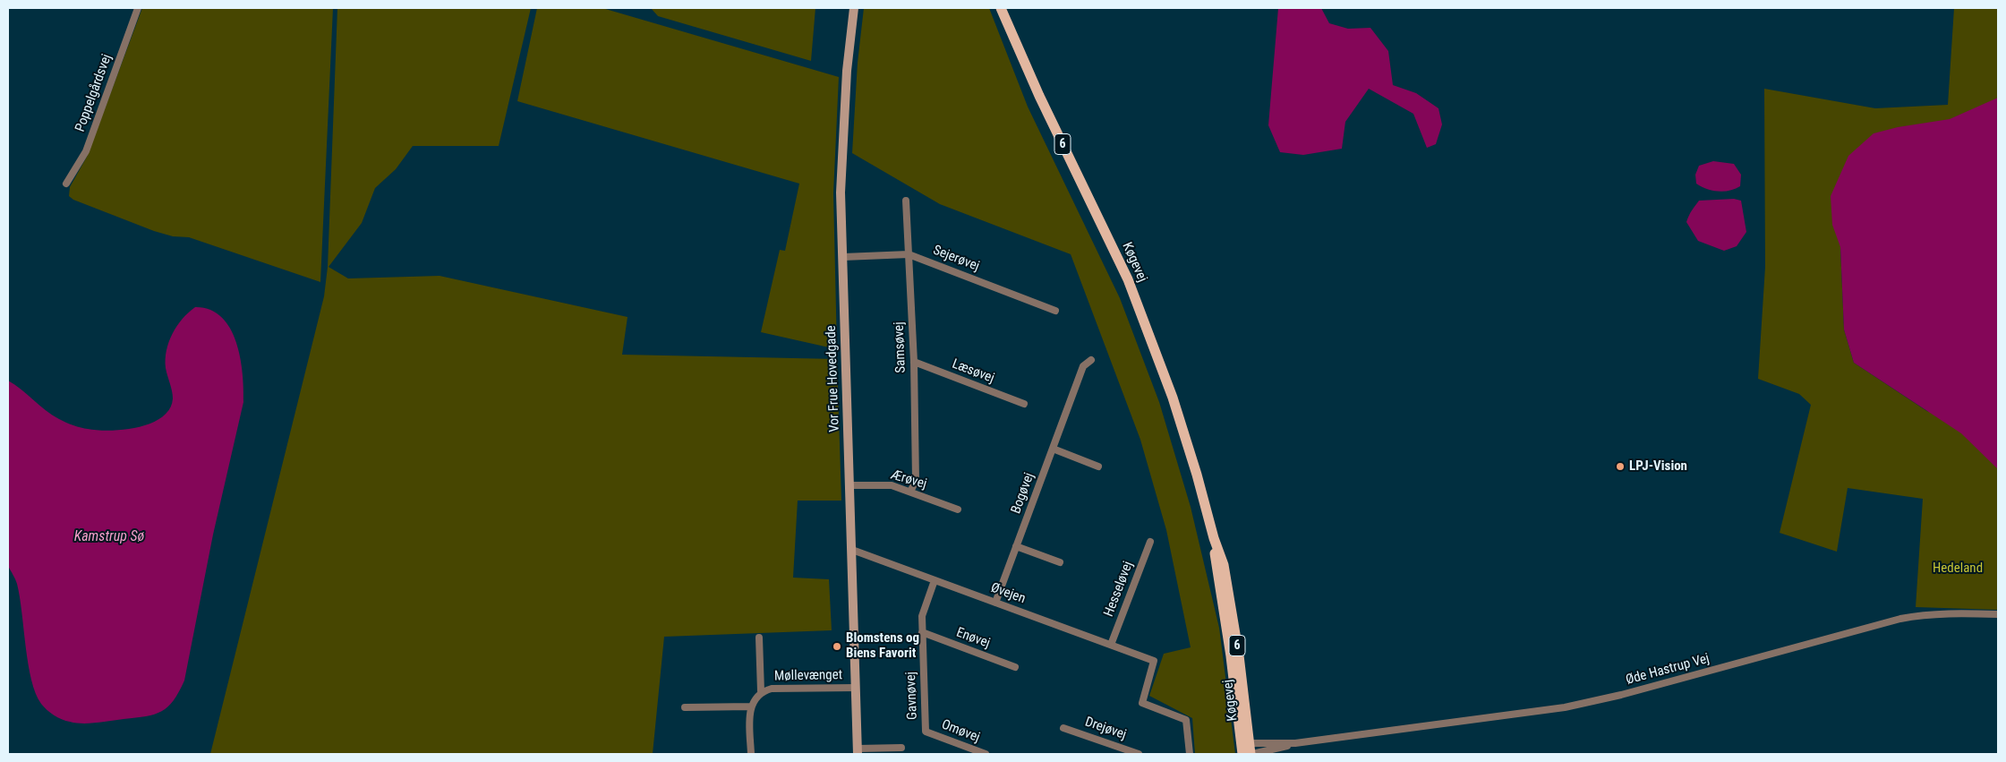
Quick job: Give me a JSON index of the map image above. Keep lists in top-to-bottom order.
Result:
{
  "streets": {
    "main road": ["6", "Køgevej"],
    "street": [
      "Poppelgårdsvej",
      "Sejerøvej",
      "Samsøvej",
      "Læsøvej",
      "Vor Frue Hovedgade",
      "Ærøvej",
      "Bogøvej",
      "Hesseløvej",
      "Øvejen",
      "Enøvej",
      "Øde Hastrup Vej",
      "Møllevænget",
      "Gavnøvej",
      "Drejøvej",
      "Omøvej"
    ]
  },
  "crossings": [
    ["Sejerøvej", "Samsøvej"],
    ["Sejerøvej", "Vor Frue Hovedgade"],
    ["Samsøvej", "Læsøvej"],
    ["Samsøvej", "Ærøvej"],
    ["Vor Frue Hovedgade", "Ærøvej"],
    ["Vor Frue Hovedgade", "Øvejen"],
    ["Vor Frue Hovedgade", "Møllevænget"],
    ["Bogøvej", "Øvejen"],
    ["Hesseløvej", "Øvejen"],
    ["Øvejen", "Gavnøvej"],
    ["Enøvej", "Gavnøvej"],
    ["Gavnøvej", "Omøvej"]
  ],
  "water": ["Kamstrup Sø"],
  "parks": ["Hedeland"],
  "places": ["LPJ-Vision", "Blomstens og Biens Favorit"]
}
